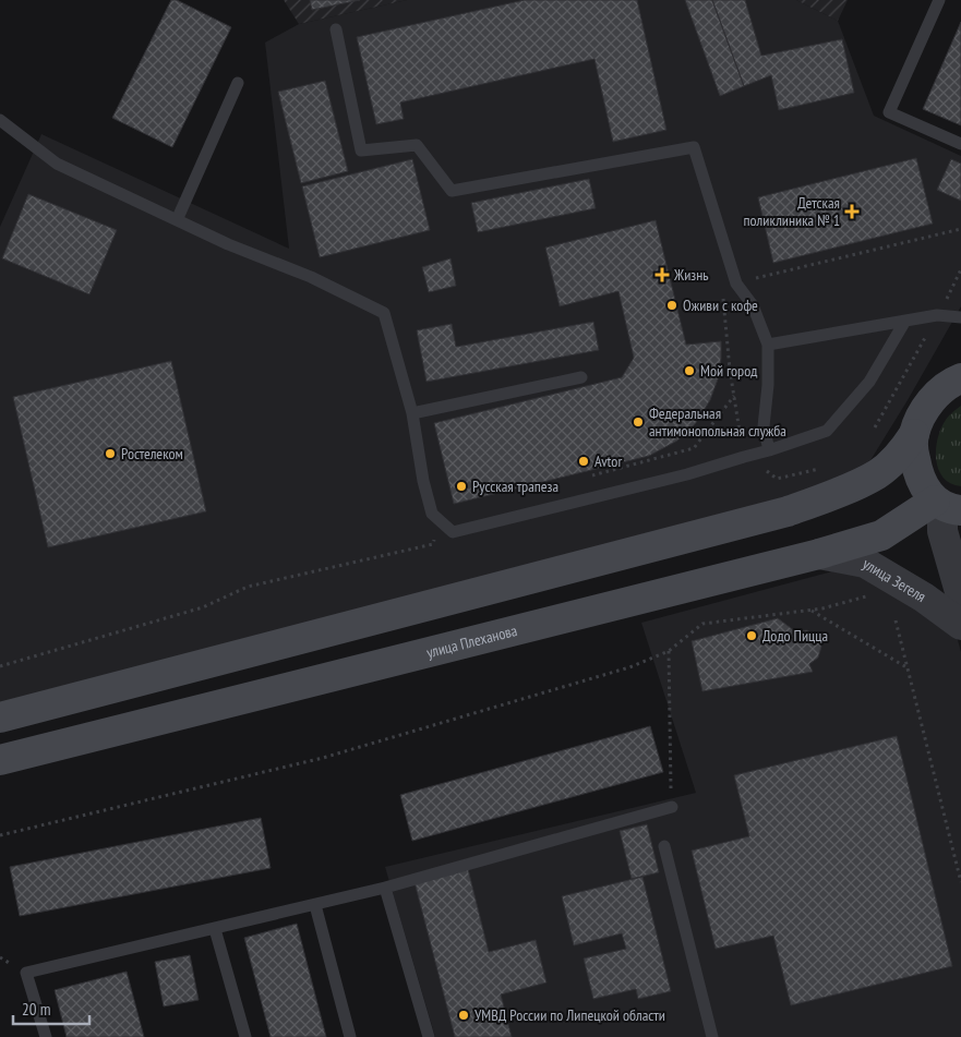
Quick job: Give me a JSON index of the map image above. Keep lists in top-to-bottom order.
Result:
{
  "streets": {
    "main road": ["улица Плеханова"],
    "street": ["улица Зегеля"]
  },
  "crossings": [
    ["улица Зегеля", "улица Плеханова"]
  ],
  "places": {
    "health": ["Детская поликлиника № 1", "Жизнь"],
    "other": [
      "Оживи с кофе",
      "Мой город",
      "Федеральная антимонопольная служба",
      "Ростелеком",
      "Avtor",
      "Русская трапеза",
      "Додо Пицца",
      "УМВД России по Липецкой области"
    ]
  },
  "scale_bar": "20 m"
}
